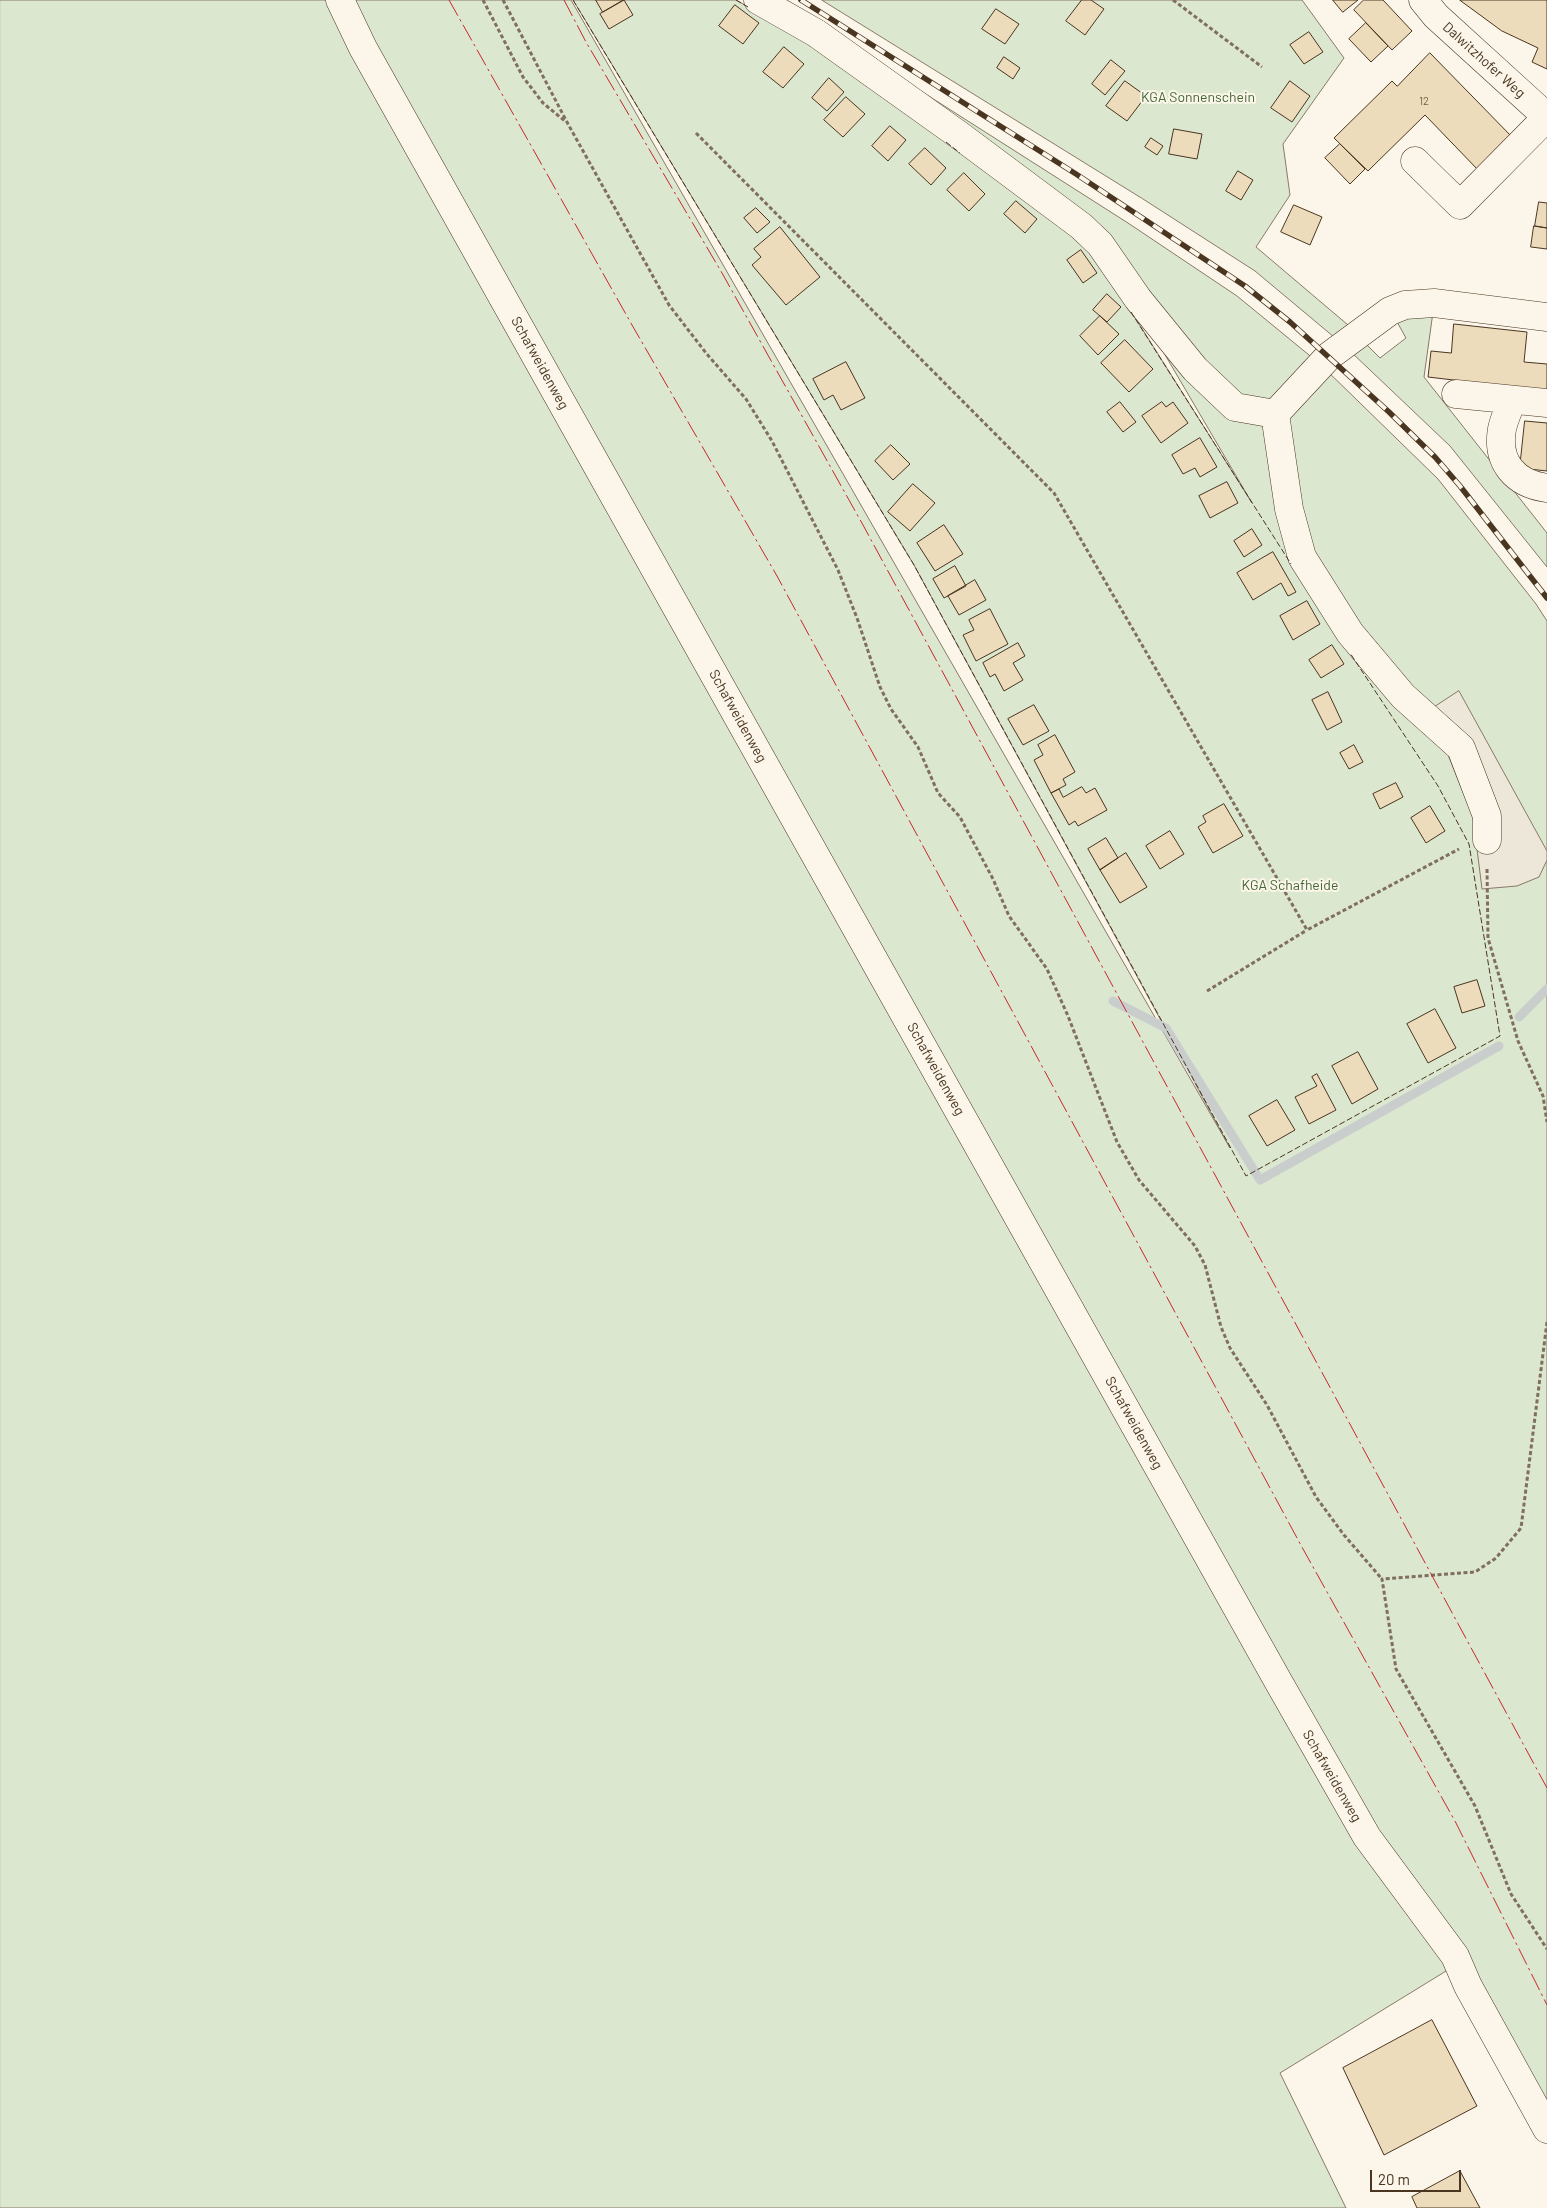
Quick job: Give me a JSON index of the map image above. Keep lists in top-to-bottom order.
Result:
{
  "streets": {
    "street": ["Dalwitzhofer Weg", "Schafweidenweg"]
  },
  "parks": ["KGA Sonnenschein", "KGA Schafheide"],
  "house_numbers": ["12"],
  "scale_bar": "20 m"
}
